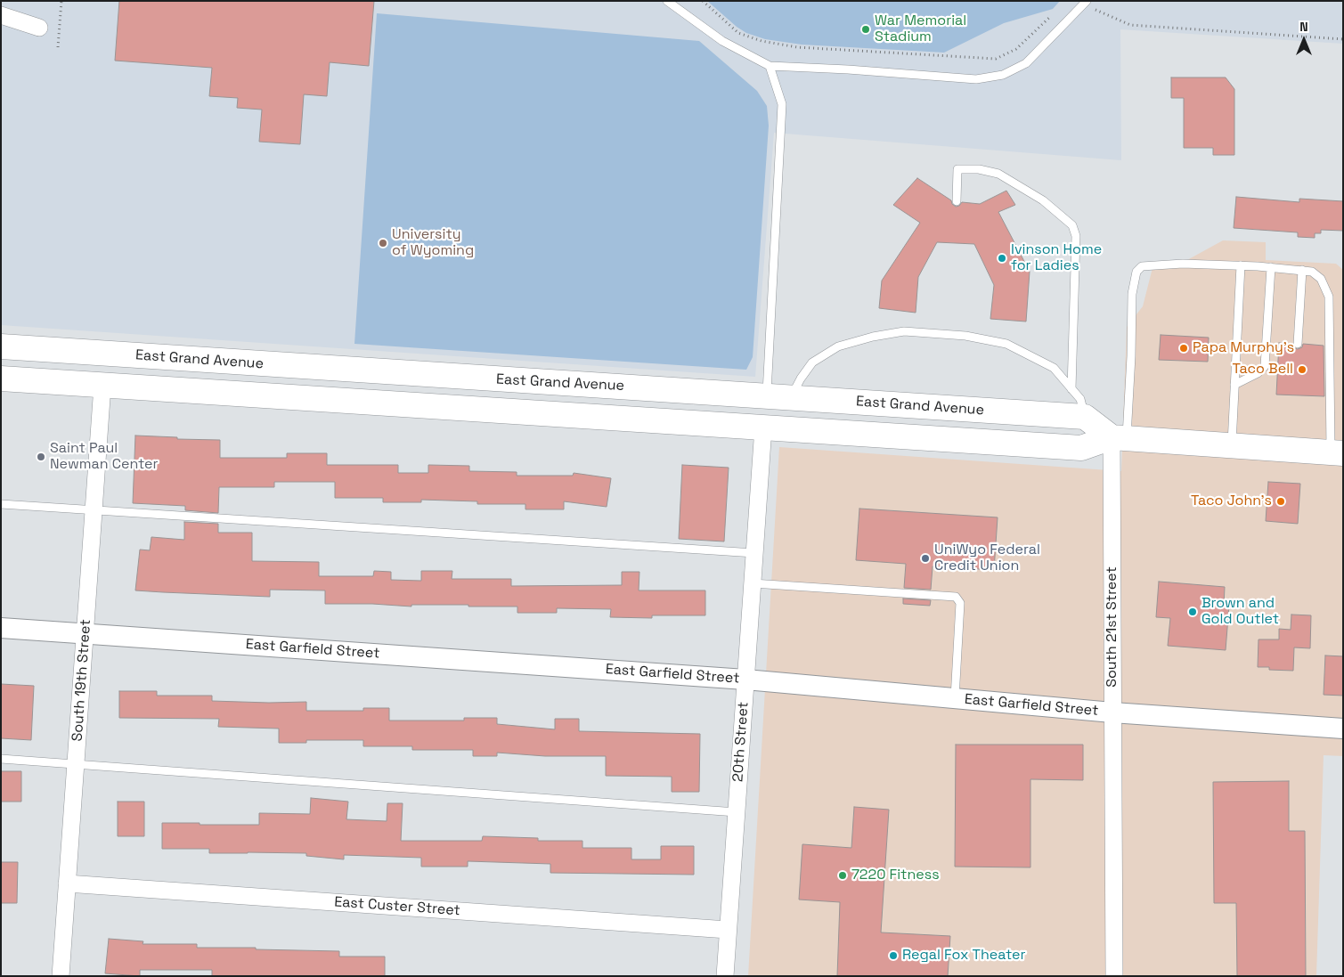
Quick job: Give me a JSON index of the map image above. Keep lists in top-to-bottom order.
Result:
{
  "streets": {
    "main road": ["East Grand Avenue"],
    "street": [
      "South 21st Street",
      "East Garfield Street",
      "South 19th Street",
      "20th Street",
      "East Custer Street"
    ]
  },
  "crossings": [
    ["South 21st Street", "East Garfield Street"],
    ["East Garfield Street", "South 19th Street"],
    ["East Garfield Street", "20th Street"],
    ["South 19th Street", "East Custer Street"],
    ["20th Street", "East Custer Street"]
  ],
  "places": [
    "War Memorial Stadium",
    "University of Wyoming",
    "Ivinson Home for Ladies",
    "Papa Murphy's",
    "Taco Bell",
    "Saint Paul Newman Center",
    "Taco John's",
    "UniWyo Federal Credit Union",
    "Brown and Gold Outlet",
    "7220 Fitness",
    "Regal Fox Theater"
  ],
  "north": "top"
}
